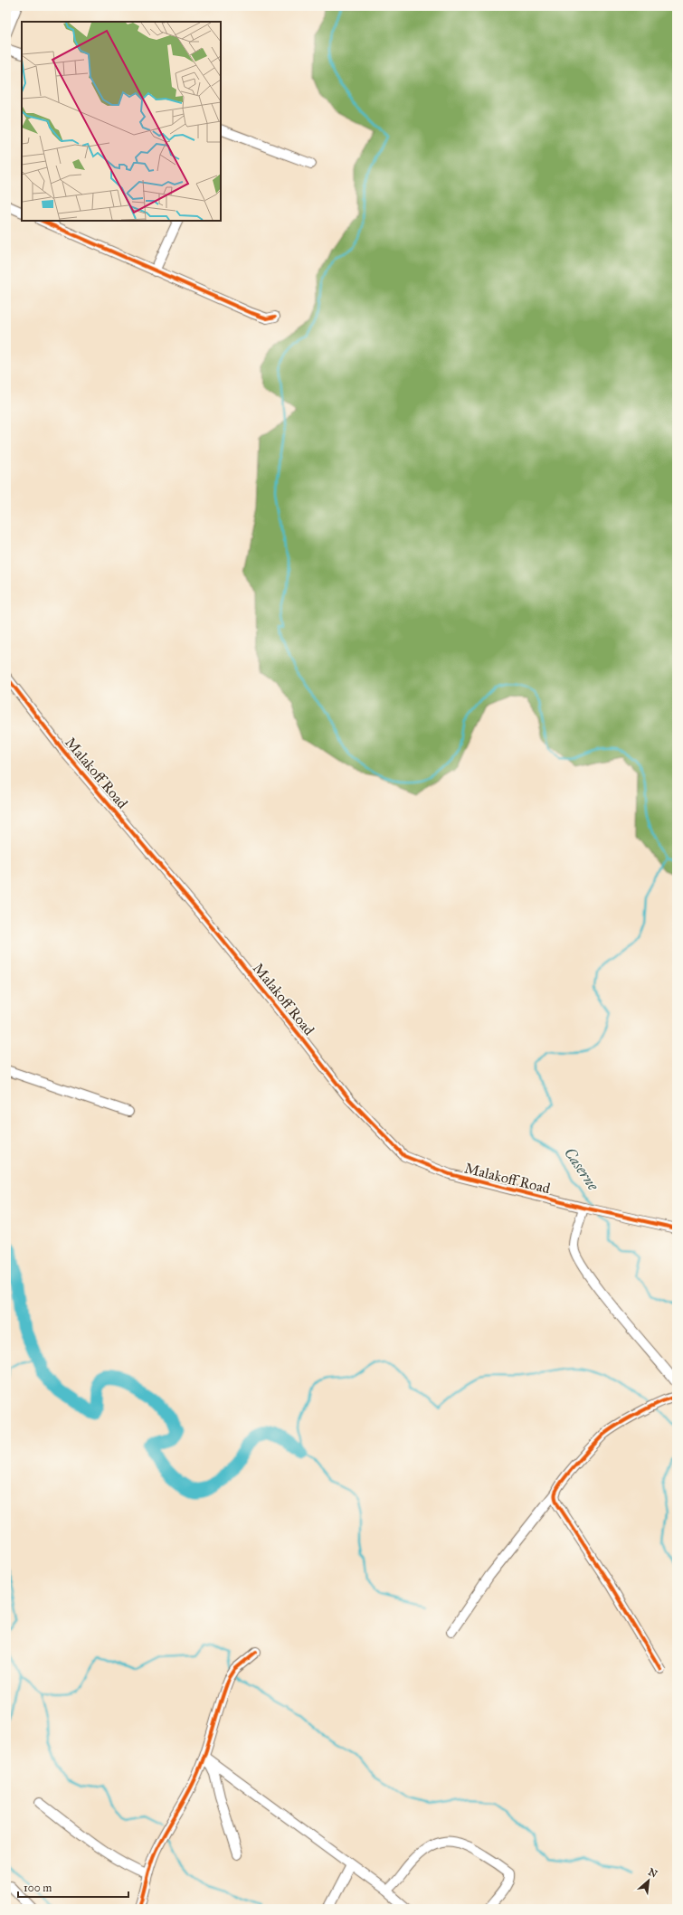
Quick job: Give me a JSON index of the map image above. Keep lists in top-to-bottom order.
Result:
{
  "streets": {
    "street": ["Malakoff Road"]
  },
  "water": ["Caserne"],
  "scale_bar": "100 m",
  "north": "top right"
}
